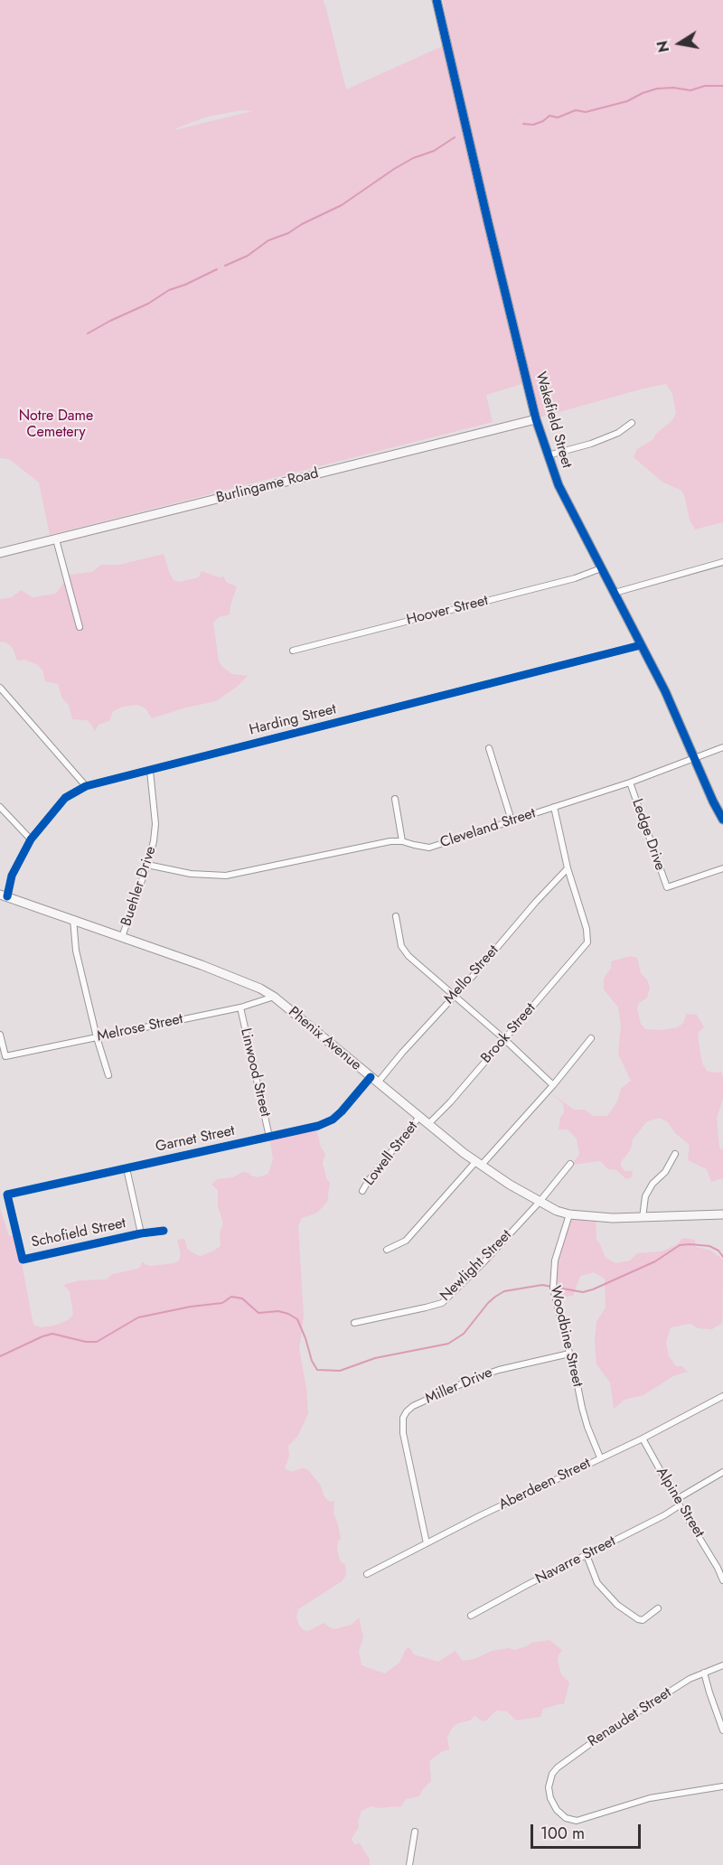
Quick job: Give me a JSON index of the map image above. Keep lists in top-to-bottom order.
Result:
{
  "streets": {
    "street": [
      "Wakefield Street",
      "Burlingame Road",
      "Hoover Street",
      "Harding Street",
      "Cleveland Street",
      "Ledge Drive",
      "Buehler Drive",
      "Mello Street",
      "Melrose Street",
      "Brook Street",
      "Phenix Avenue",
      "Linwood Street",
      "Garnet Street",
      "Lowell Street",
      "Schofield Street",
      "Newlight Street",
      "Woodbine Street",
      "Miller Drive",
      "Aberdeen Street",
      "Alpine Street",
      "Navarre Street",
      "Renaudet Street"
    ]
  },
  "crossings": [
    ["Wakefield Street", "Burlingame Road"],
    ["Wakefield Street", "Hoover Street"],
    ["Wakefield Street", "Harding Street"],
    ["Wakefield Street", "Cleveland Street"],
    ["Harding Street", "Buehler Drive"],
    ["Harding Street", "Phenix Avenue"],
    ["Cleveland Street", "Ledge Drive"],
    ["Cleveland Street", "Buehler Drive"],
    ["Buehler Drive", "Phenix Avenue"],
    ["Mello Street", "Brook Street"],
    ["Mello Street", "Phenix Avenue"],
    ["Mello Street", "Garnet Street"],
    ["Melrose Street", "Phenix Avenue"],
    ["Melrose Street", "Linwood Street"],
    ["Brook Street", "Phenix Avenue"],
    ["Phenix Avenue", "Garnet Street"],
    ["Phenix Avenue", "Lowell Street"],
    ["Phenix Avenue", "Newlight Street"],
    ["Phenix Avenue", "Woodbine Street"],
    ["Linwood Street", "Garnet Street"],
    ["Garnet Street", "Schofield Street"],
    ["Woodbine Street", "Miller Drive"],
    ["Woodbine Street", "Aberdeen Street"],
    ["Miller Drive", "Aberdeen Street"],
    ["Aberdeen Street", "Alpine Street"],
    ["Alpine Street", "Navarre Street"]
  ],
  "parks": ["Notre Dame Cemetery"],
  "scale_bar": "100 m",
  "north": "left"
}
